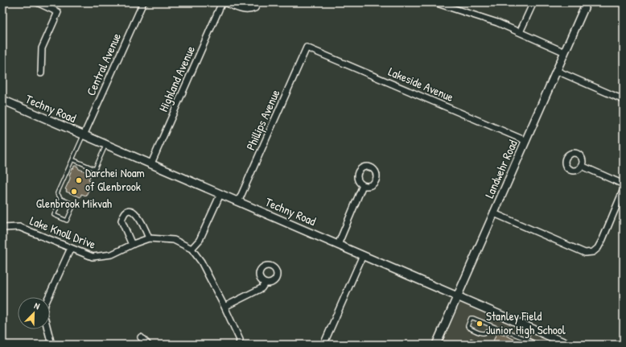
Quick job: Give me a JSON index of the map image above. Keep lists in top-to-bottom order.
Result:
{
  "streets": {
    "main road": ["Techny Road", "Landwehr Road"],
    "street": [
      "Central Avenue",
      "Highland Avenue",
      "Lakeside Avenue",
      "Phillips Avenue",
      "Lake Knoll Drive"
    ]
  },
  "crossings": [
    ["Central Avenue", "Techny Road"],
    ["Highland Avenue", "Techny Road"],
    ["Lakeside Avenue", "Phillips Avenue"],
    ["Lakeside Avenue", "Landwehr Road"],
    ["Techny Road", "Phillips Avenue"],
    ["Techny Road", "Landwehr Road"]
  ],
  "places": ["Darchei Noam of Glenbrook", "Glenbrook Mikvah", "Stanley Field Junior High School"],
  "north": "top right"
}
